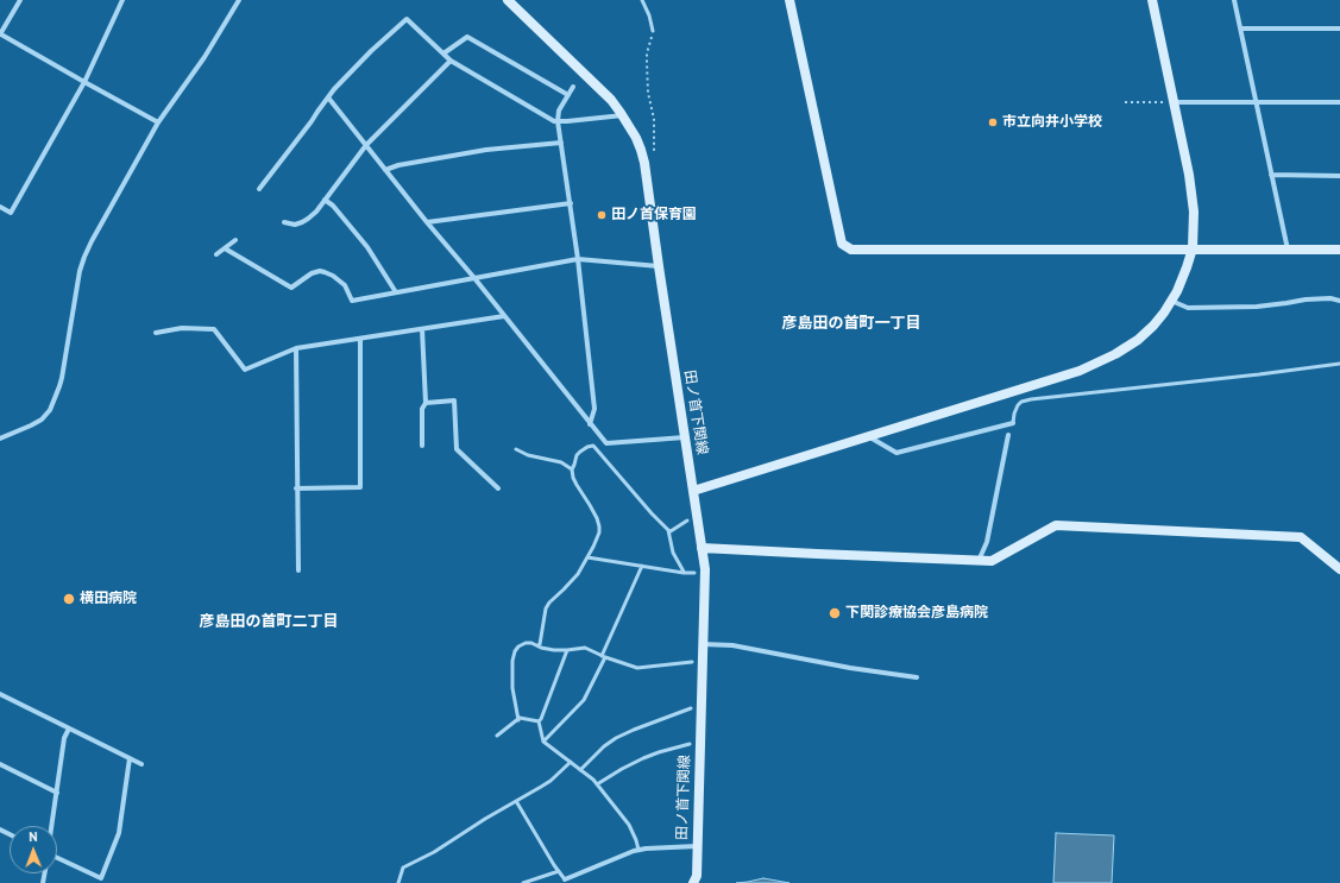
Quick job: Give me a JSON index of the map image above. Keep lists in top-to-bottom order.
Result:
{
  "streets": {
    "street": ["田ノ首下関線"]
  },
  "districts": ["彦島田の首町一丁目", "彦島田の首町二丁目"],
  "places": [
    "市立向井小学校",
    "田ノ首保育園",
    "横田病院",
    "下関診療協会彦島病院"
  ],
  "north": "top"
}
